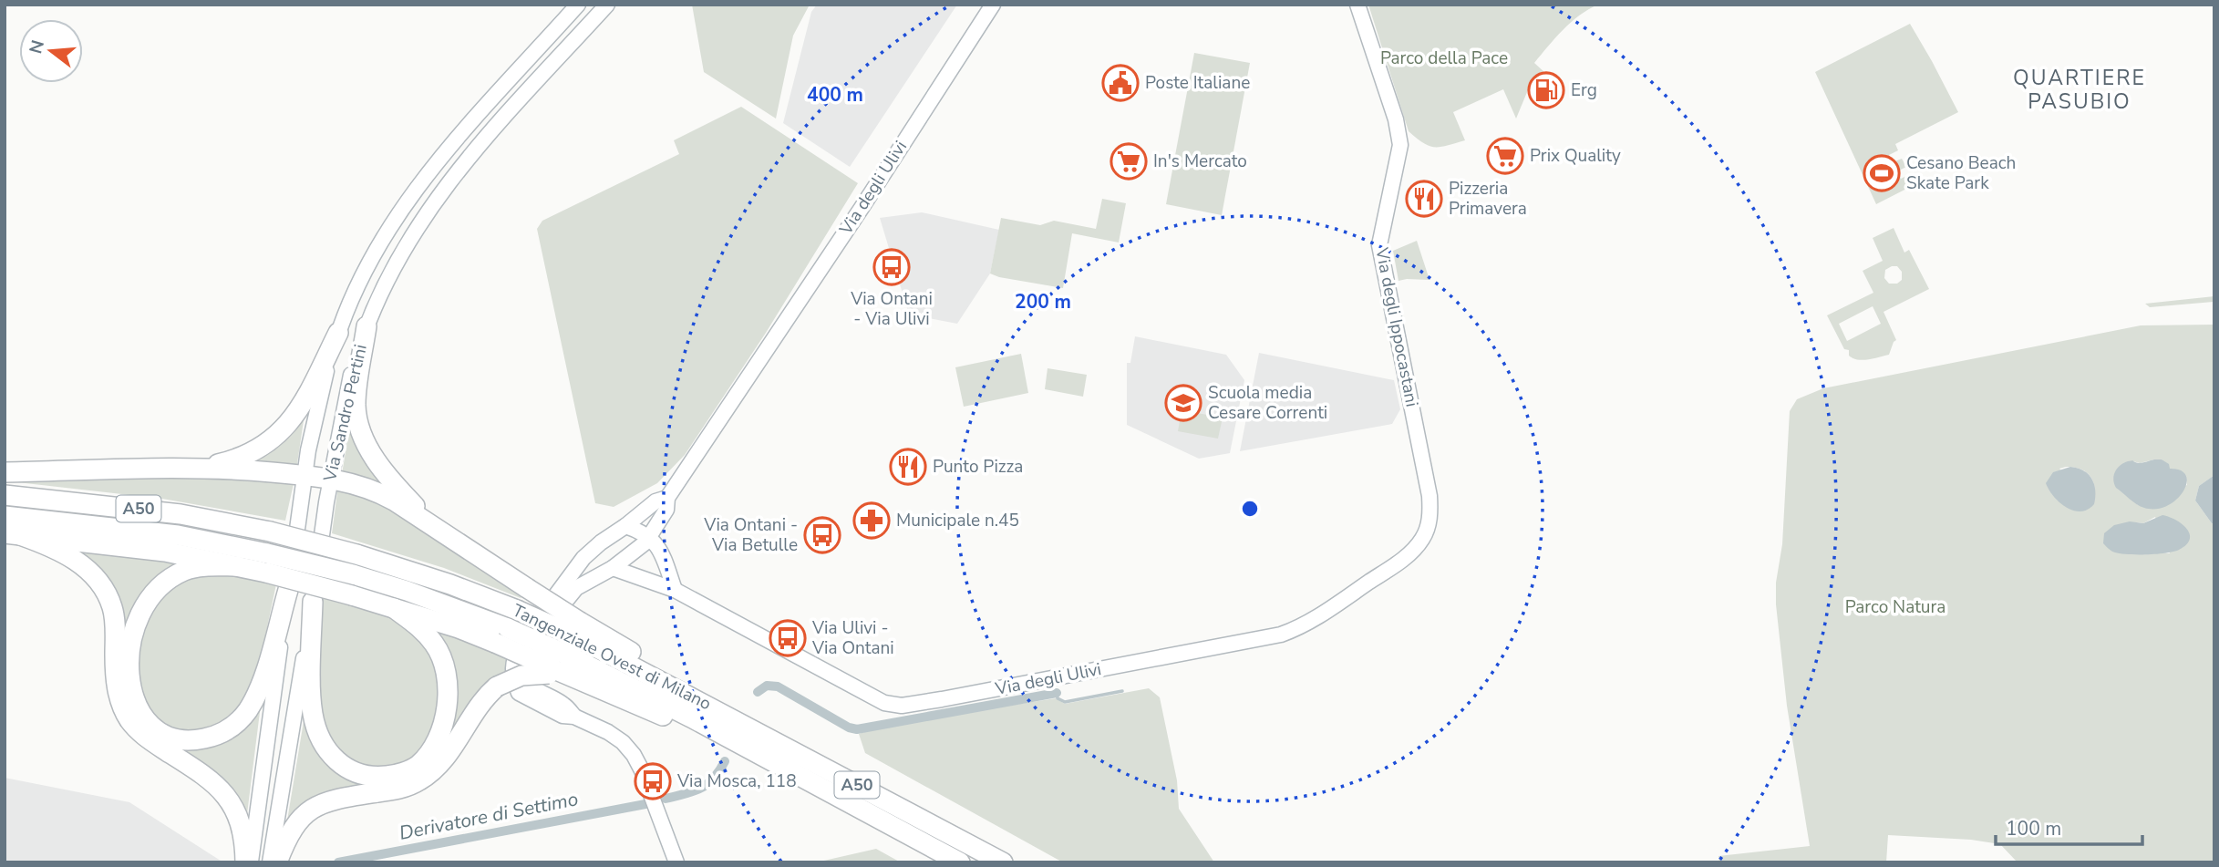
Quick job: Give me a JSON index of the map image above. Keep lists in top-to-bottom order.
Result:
{
  "streets": {
    "highway": ["A50", "Tangenziale Ovest di Milano"],
    "street": ["Via degli Ulivi", "Via degli Ippocastani", "Via Sandro Pertini"]
  },
  "crossings": [
    ["Via degli Ulivi", "Via degli Ippocastani"]
  ],
  "districts": ["QUARTIERE PASUBIO"],
  "water": ["Derivatore di Settimo"],
  "parks": ["Parco della Pace", "Parco Natura"],
  "places": {
    "public building": ["Poste Italiane"],
    "fuel station": ["Erg"],
    "supermarket": ["Prix Quality", "In's Mercato"],
    "sports": ["Cesano Beach Skate Park"],
    "restaurant": ["Pizzeria Primavera", "Punto Pizza"],
    "bus stop": [
      "Via Ontani - Via Ulivi",
      "Via Ontani - Via Betulle",
      "Via Ulivi - Via Ontani",
      "Via Mosca, 118"
    ],
    "school or university": ["Scuola media Cesare Correnti"],
    "pharmacy": ["Municipale n.45"]
  },
  "scale_bar": "100 m",
  "north": "left",
  "rings": ["400 m", "200 m"]
}
